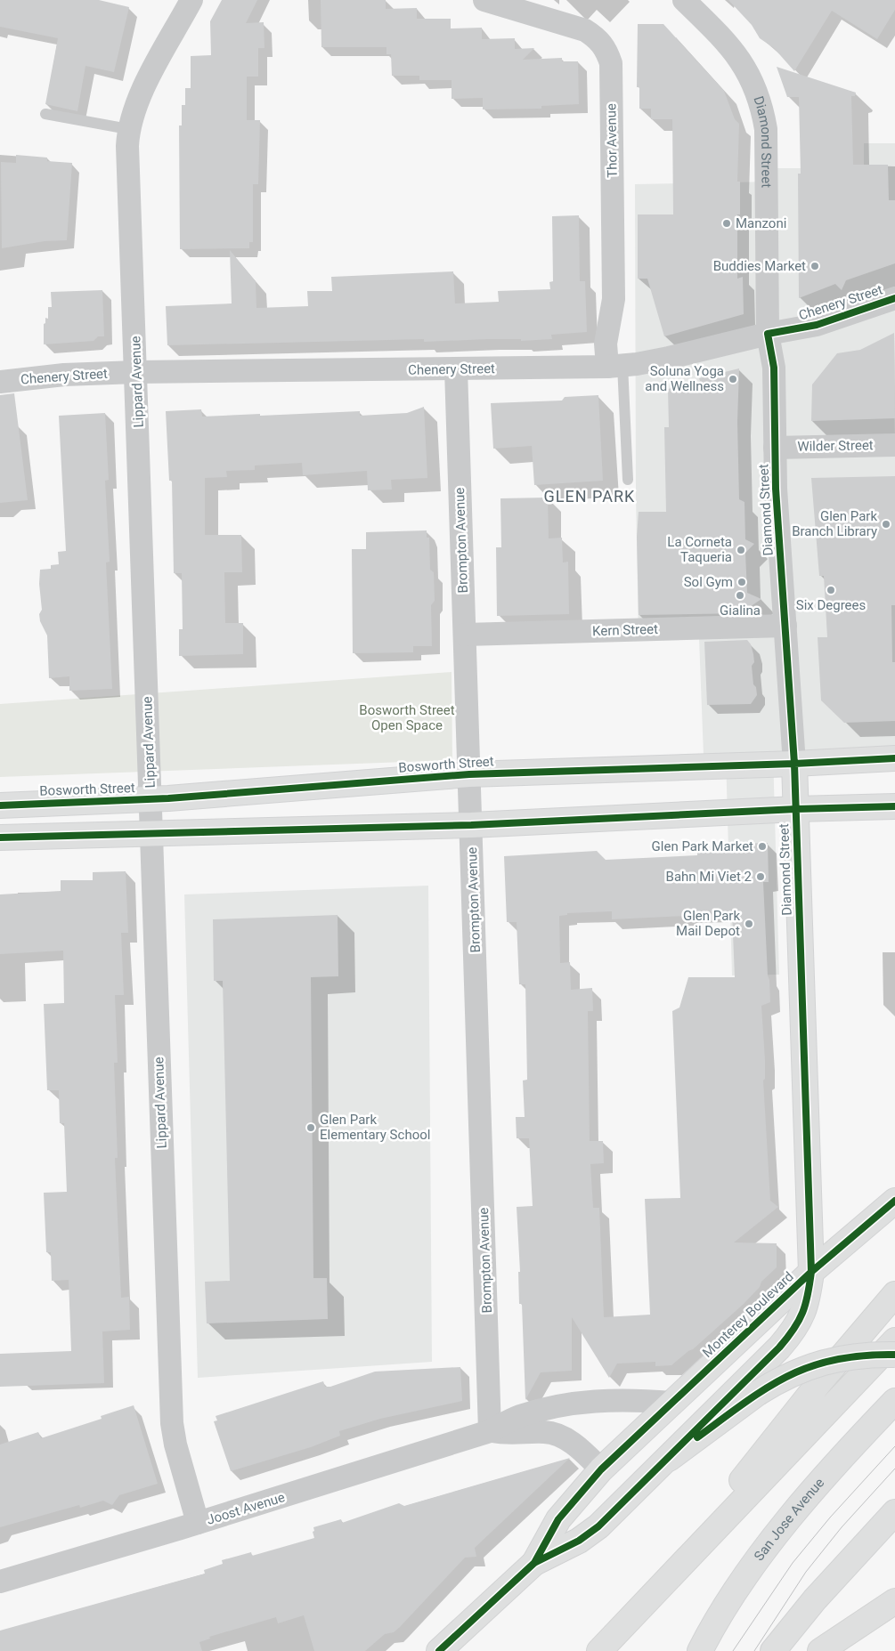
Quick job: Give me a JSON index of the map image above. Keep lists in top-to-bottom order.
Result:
{
  "streets": {
    "main road": [
      "Diamond Street",
      "Bosworth Street",
      "Monterey Boulevard",
      "San Jose Avenue"
    ],
    "street": [
      "Thor Avenue",
      "Chenery Street",
      "Lippard Avenue",
      "Wilder Street",
      "Brompton Avenue",
      "Kern Street",
      "Joost Avenue"
    ]
  },
  "crossings": [
    ["Thor Avenue", "Chenery Street"],
    ["Diamond Street", "Chenery Street"],
    ["Diamond Street", "Wilder Street"],
    ["Diamond Street", "Kern Street"],
    ["Diamond Street", "Bosworth Street"],
    ["Diamond Street", "Monterey Boulevard"],
    ["Chenery Street", "Lippard Avenue"],
    ["Chenery Street", "Brompton Avenue"],
    ["Lippard Avenue", "Bosworth Street"],
    ["Lippard Avenue", "Joost Avenue"],
    ["Brompton Avenue", "Kern Street"],
    ["Brompton Avenue", "Bosworth Street"],
    ["Brompton Avenue", "Joost Avenue"],
    ["Monterey Boulevard", "Joost Avenue"]
  ],
  "districts": ["GLEN PARK"],
  "parks": ["Bosworth Street Open Space"],
  "places": [
    "Manzoni",
    "Buddies Market",
    "Soluna Yoga and Wellness",
    "Glen Park Branch Library",
    "La Corneta Taqueria",
    "Sol Gym",
    "Six Degrees",
    "Gialina",
    "Glen Park Market",
    "Bahn Mi Viet 2",
    "Glen Park Mail Depot",
    "Glen Park Elementary School"
  ]
}
